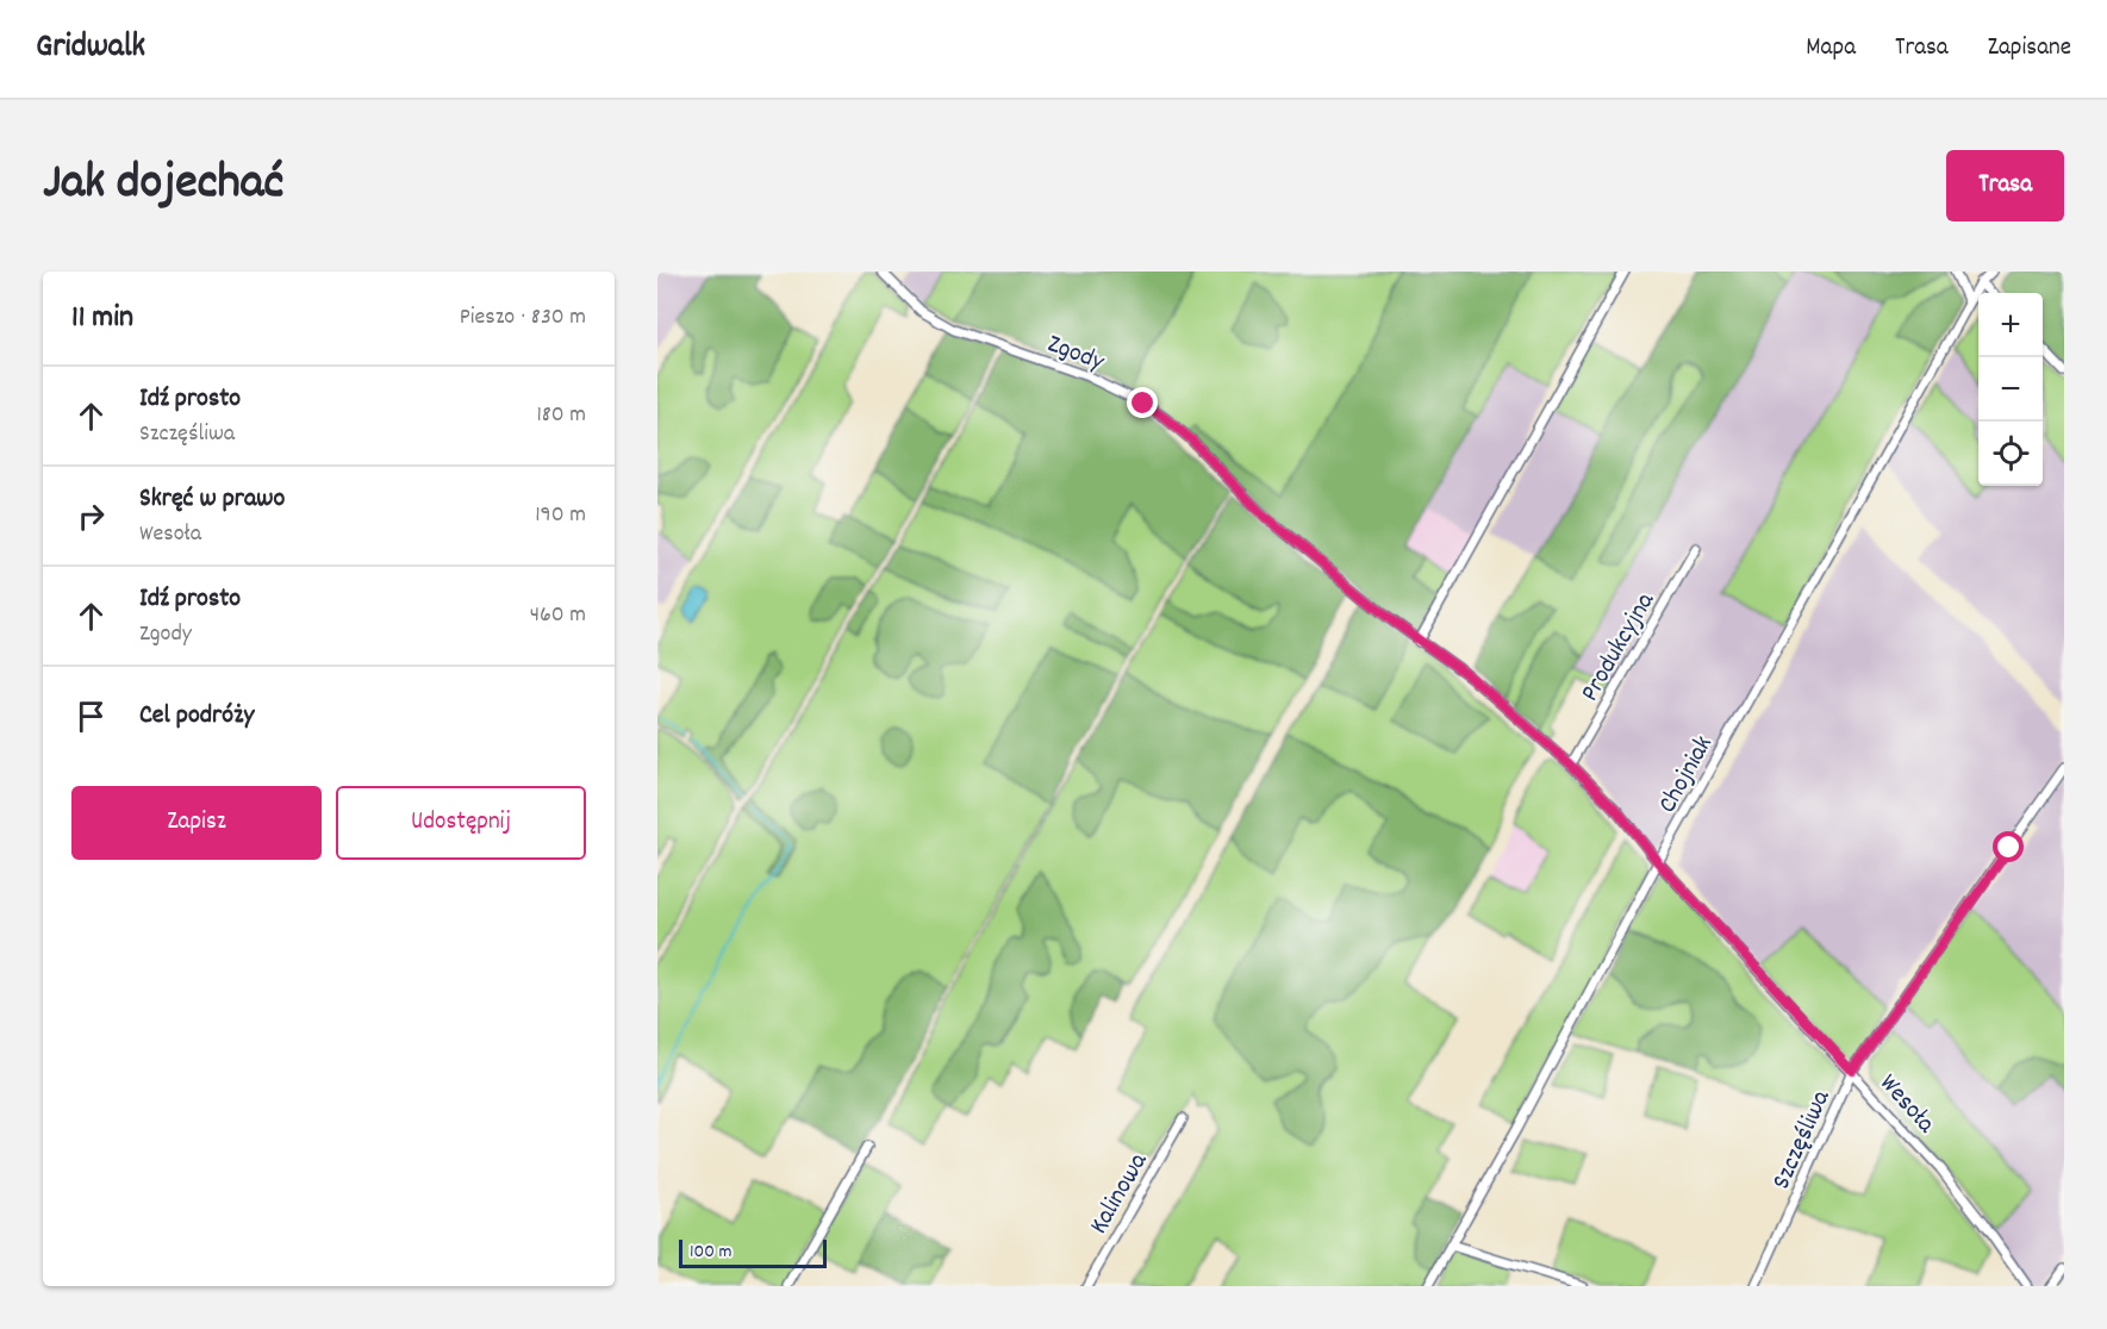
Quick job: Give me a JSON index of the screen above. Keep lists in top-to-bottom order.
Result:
{
  "streets": {
    "street": [
      "Zgody",
      "Produkcyjna",
      "Chojniak",
      "Wesoła",
      "Szczęśliwa",
      "Kalinowa"
    ]
  },
  "crossings": [
    ["Zgody", "Produkcyjna"],
    ["Zgody", "Chojniak"],
    ["Zgody", "Wesoła"],
    ["Chojniak", "Wesoła"],
    ["Wesoła", "Szczęśliwa"]
  ],
  "scale_bar": "100 m",
  "page": {
    "header": "Gridwalk",
    "nav": ["Mapa", "Trasa", "Zapisane"],
    "title": "Jak dojechać",
    "buttons": [
      "Trasa",
      ["Zapisz", "Udostępnij"]
    ],
    "heading": ["11 min", "Pieszo · 830 m"],
    "map_buttons": ["+", "−"],
    "list": [
      ["Idź prosto", "Szczęśliwa", "180 m"],
      ["Skręć w prawo", "Wesoła", "190 m"],
      ["Idź prosto", "Zgody", "460 m"],
      "Cel podróży"
    ],
    "scale": "100 m"
  }
}
